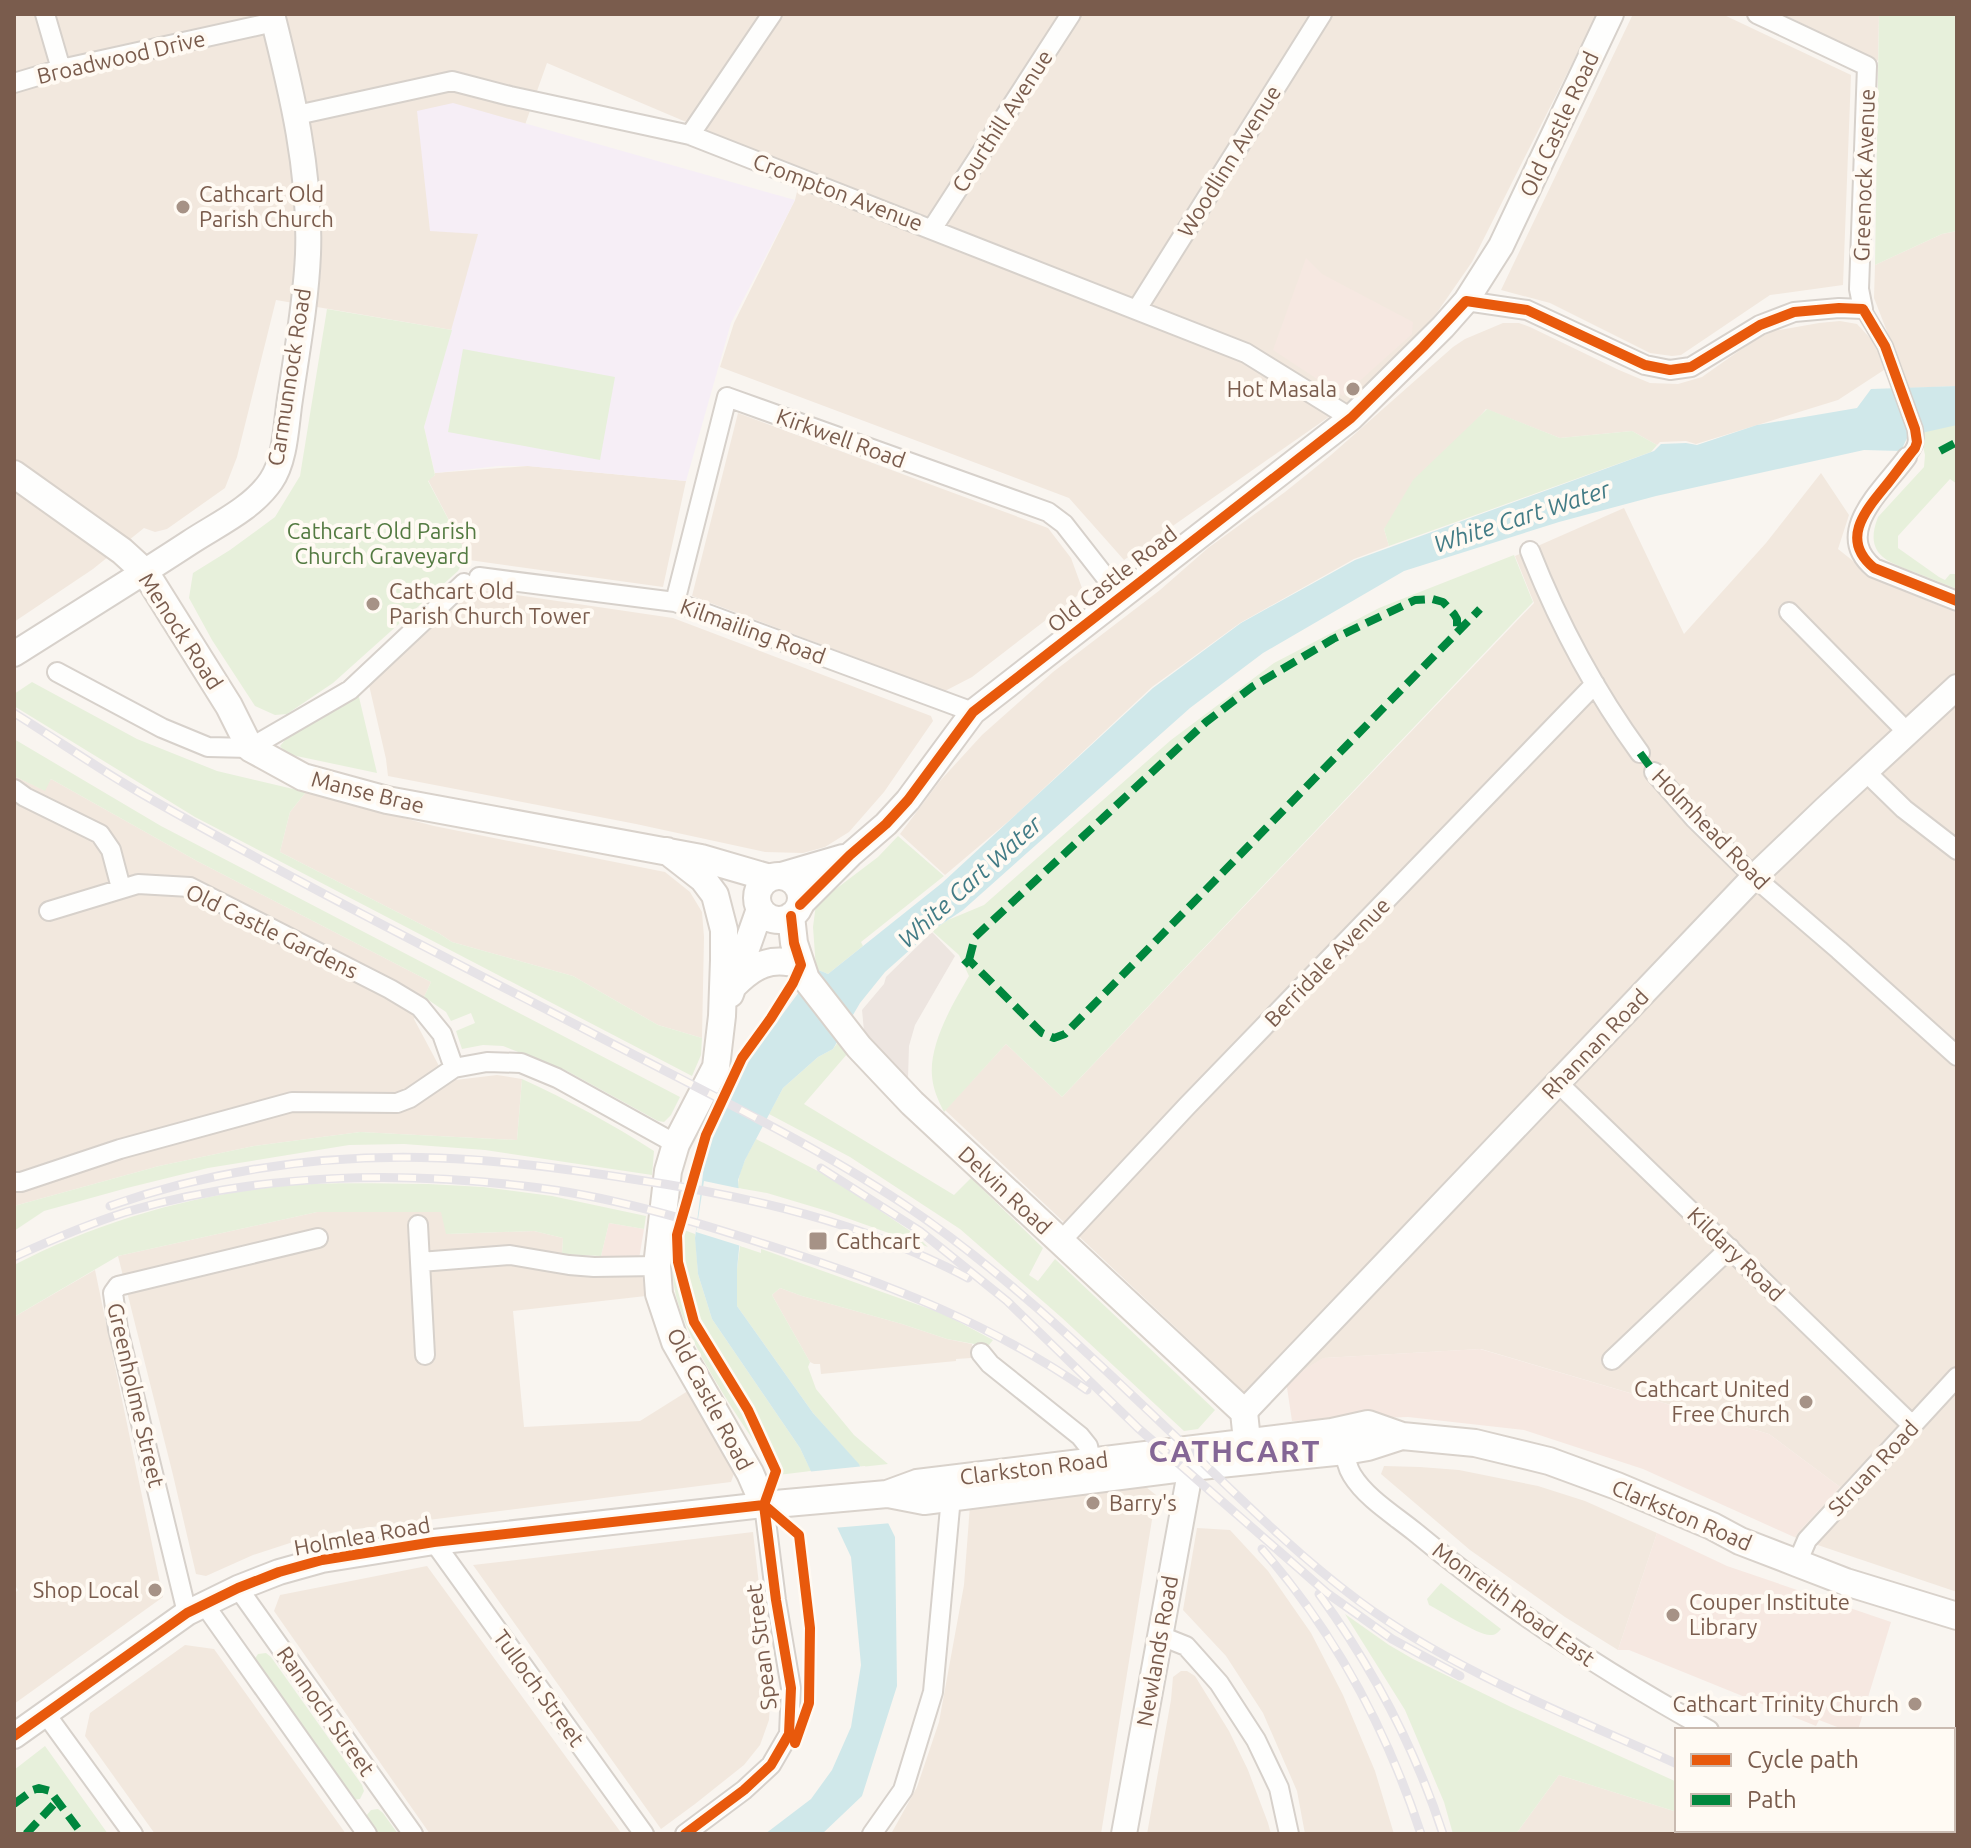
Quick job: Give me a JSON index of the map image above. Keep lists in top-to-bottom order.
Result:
{
  "streets": {
    "main road": [
      "Old Castle Road",
      "Menock Road",
      "Manse Brae",
      "Delvin Road",
      "Clarkston Road"
    ],
    "street": [
      "Broadwood Drive",
      "Courthill Avenue",
      "Woodlinn Avenue",
      "Greenock Avenue",
      "Crompton Avenue",
      "Carmunnock Road",
      "Kirkwell Road",
      "Kilmailing Road",
      "Holmhead Road",
      "Old Castle Gardens",
      "Berridale Avenue",
      "Rhannan Road",
      "Kildary Road",
      "Greenholme Street",
      "Struan Road",
      "Holmlea Road",
      "Monreith Road East",
      "Spean Street",
      "Newlands Road",
      "Tulloch Street",
      "Rannoch Street"
    ]
  },
  "crossings": [
    ["Broadwood Drive", "Carmunnock Road"],
    ["Courthill Avenue", "Crompton Avenue"],
    ["Old Castle Road", "Crompton Avenue"],
    ["Old Castle Road", "Kirkwell Road"],
    ["Old Castle Road", "Kilmailing Road"],
    ["Old Castle Road", "Manse Brae"],
    ["Old Castle Road", "Delvin Road"],
    ["Old Castle Road", "Holmlea Road"],
    ["Old Castle Road", "Spean Street"],
    ["Woodlinn Avenue", "Crompton Avenue"],
    ["Crompton Avenue", "Carmunnock Road"],
    ["Carmunnock Road", "Menock Road"],
    ["Kirkwell Road", "Kilmailing Road"],
    ["Menock Road", "Kilmailing Road"],
    ["Menock Road", "Manse Brae"],
    ["Kilmailing Road", "Manse Brae"],
    ["Manse Brae", "Delvin Road"],
    ["Holmhead Road", "Berridale Avenue"],
    ["Holmhead Road", "Rhannan Road"],
    ["Berridale Avenue", "Delvin Road"],
    ["Rhannan Road", "Delvin Road"],
    ["Rhannan Road", "Kildary Road"],
    ["Kildary Road", "Struan Road"],
    ["Greenholme Street", "Holmlea Road"],
    ["Greenholme Street", "Rannoch Street"],
    ["Clarkston Road", "Struan Road"],
    ["Clarkston Road", "Monreith Road East"],
    ["Clarkston Road", "Newlands Road"],
    ["Holmlea Road", "Spean Street"],
    ["Holmlea Road", "Tulloch Street"],
    ["Holmlea Road", "Rannoch Street"]
  ],
  "districts": ["CATHCART"],
  "water": ["White Cart Water"],
  "parks": ["Cathcart Old Parish Church Graveyard"],
  "places": {
    "other": [
      "Cathcart Old Parish Church",
      "Hot Masala",
      "Cathcart Old Parish Church Tower",
      "Cathcart United Free Church",
      "Barry's",
      "Shop Local",
      "Couper Institute Library",
      "Cathcart Trinity Church"
    ],
    "transit": ["Cathcart"]
  },
  "legend": ["Cycle path", "Path"]
}
